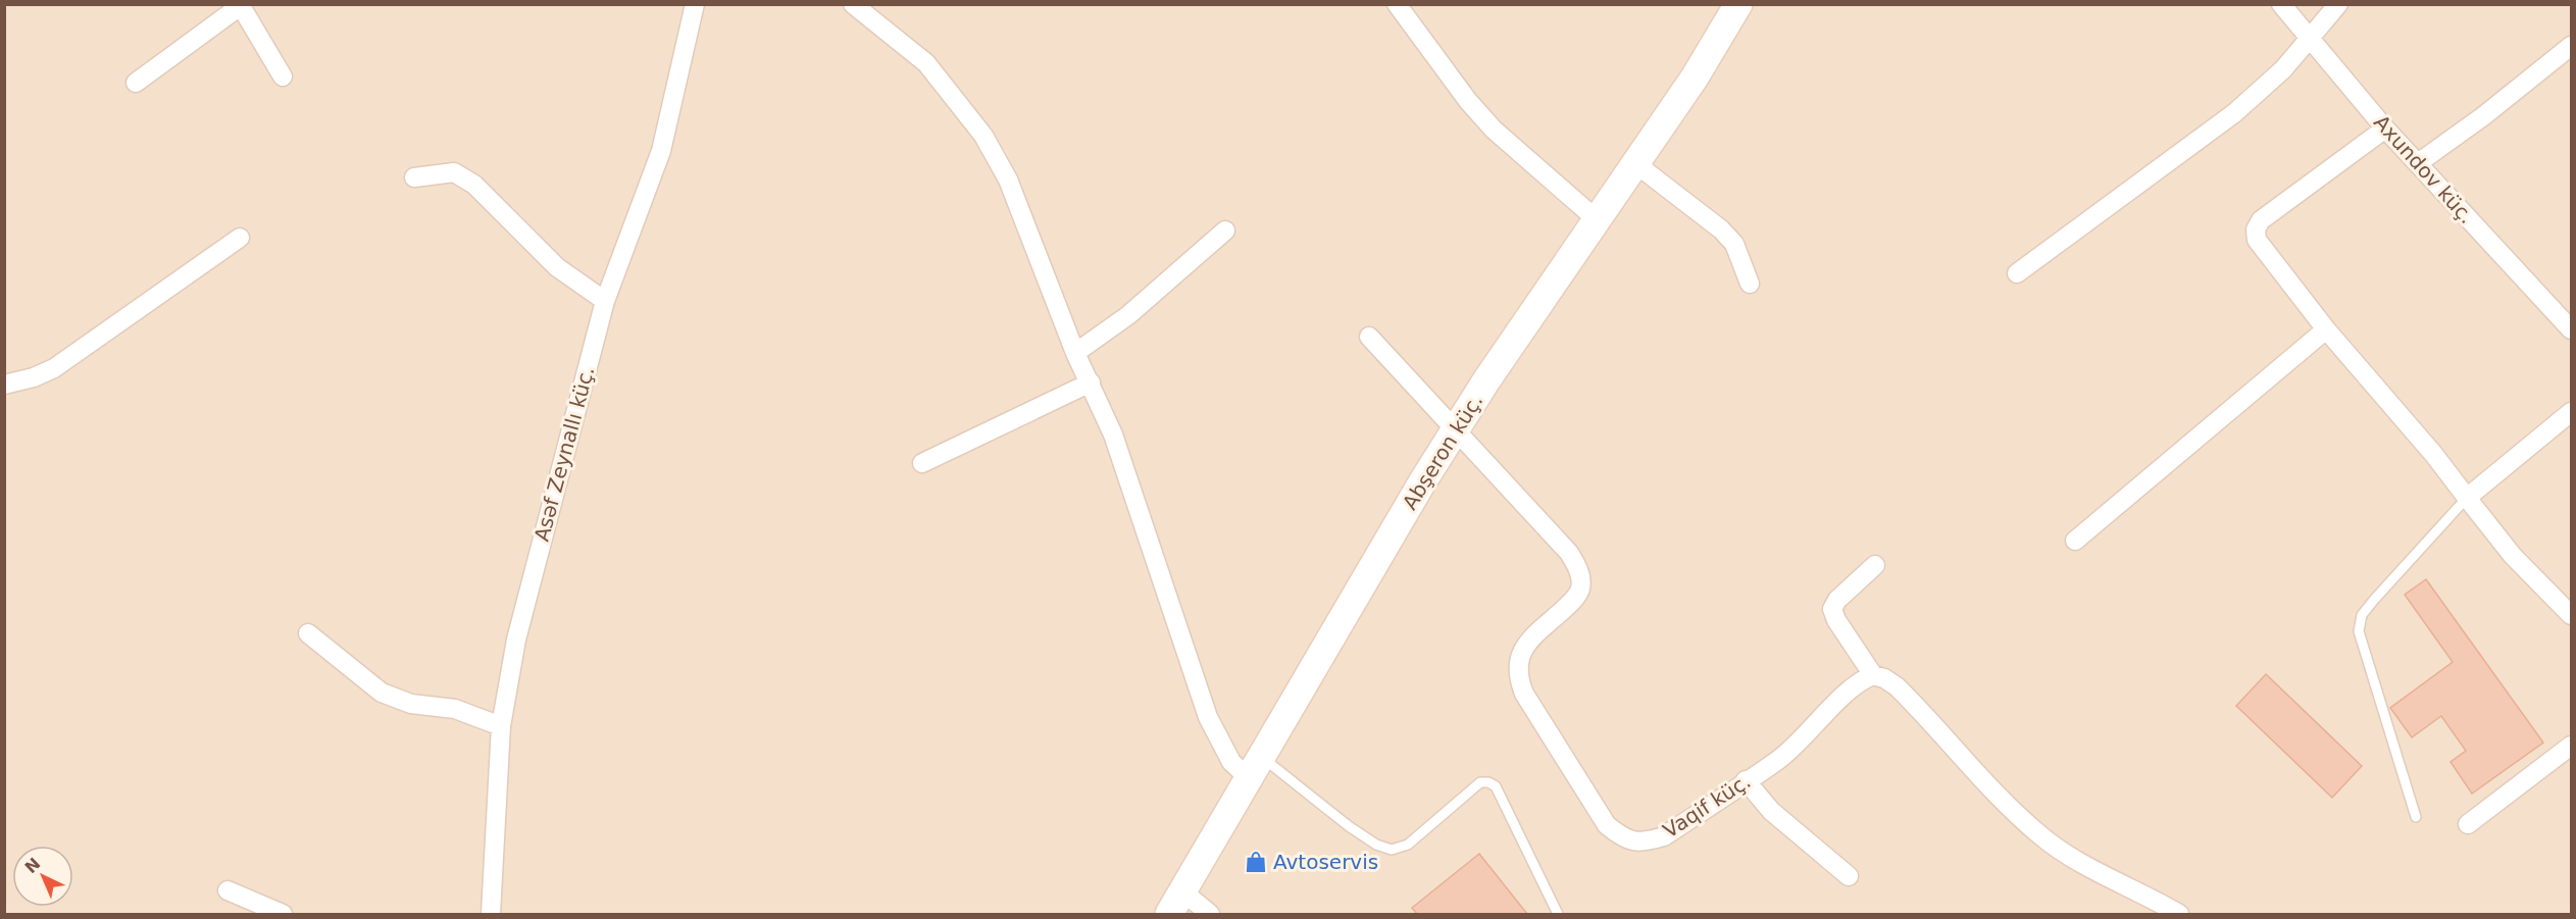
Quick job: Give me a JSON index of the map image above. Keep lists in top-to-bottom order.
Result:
{
  "streets": {
    "main road": ["Abşeron küç."],
    "street": ["Axundov küç.", "Asəf Zeynallı küç.", "Vaqif küç."]
  },
  "crossings": [
    ["Abşeron küç.", "Vaqif küç."]
  ],
  "places": {
    "shop": ["Avtoservis"]
  },
  "north": "top left"
}
